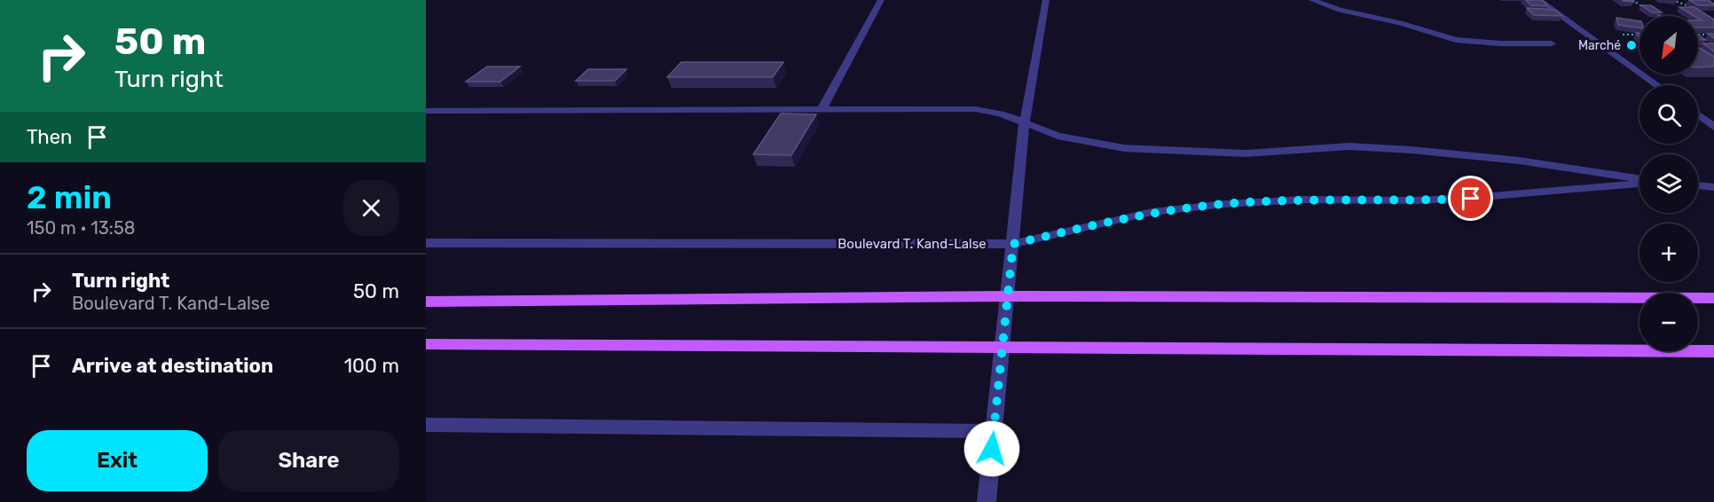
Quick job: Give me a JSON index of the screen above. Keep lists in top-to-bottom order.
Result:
{
  "streets": {
    "street": ["Boulevard T. Kand-Lalse"]
  },
  "places": ["Marché"],
  "north": "bottom left",
  "page": {
    "turn": ["50 m", "Turn right"],
    "map_buttons": ["+", "−"],
    "then": "Then",
    "heading": ["2 min", "150 m · 13:58"],
    "list": [
      {
        "name": "Turn right",
        "note": "Boulevard T. Kand-Lalse",
        "value": "50 m"
      },
      {
        "name": "Arrive at destination",
        "value": "100 m"
      }
    ],
    "buttons": ["Exit", "Share"]
  }
}
